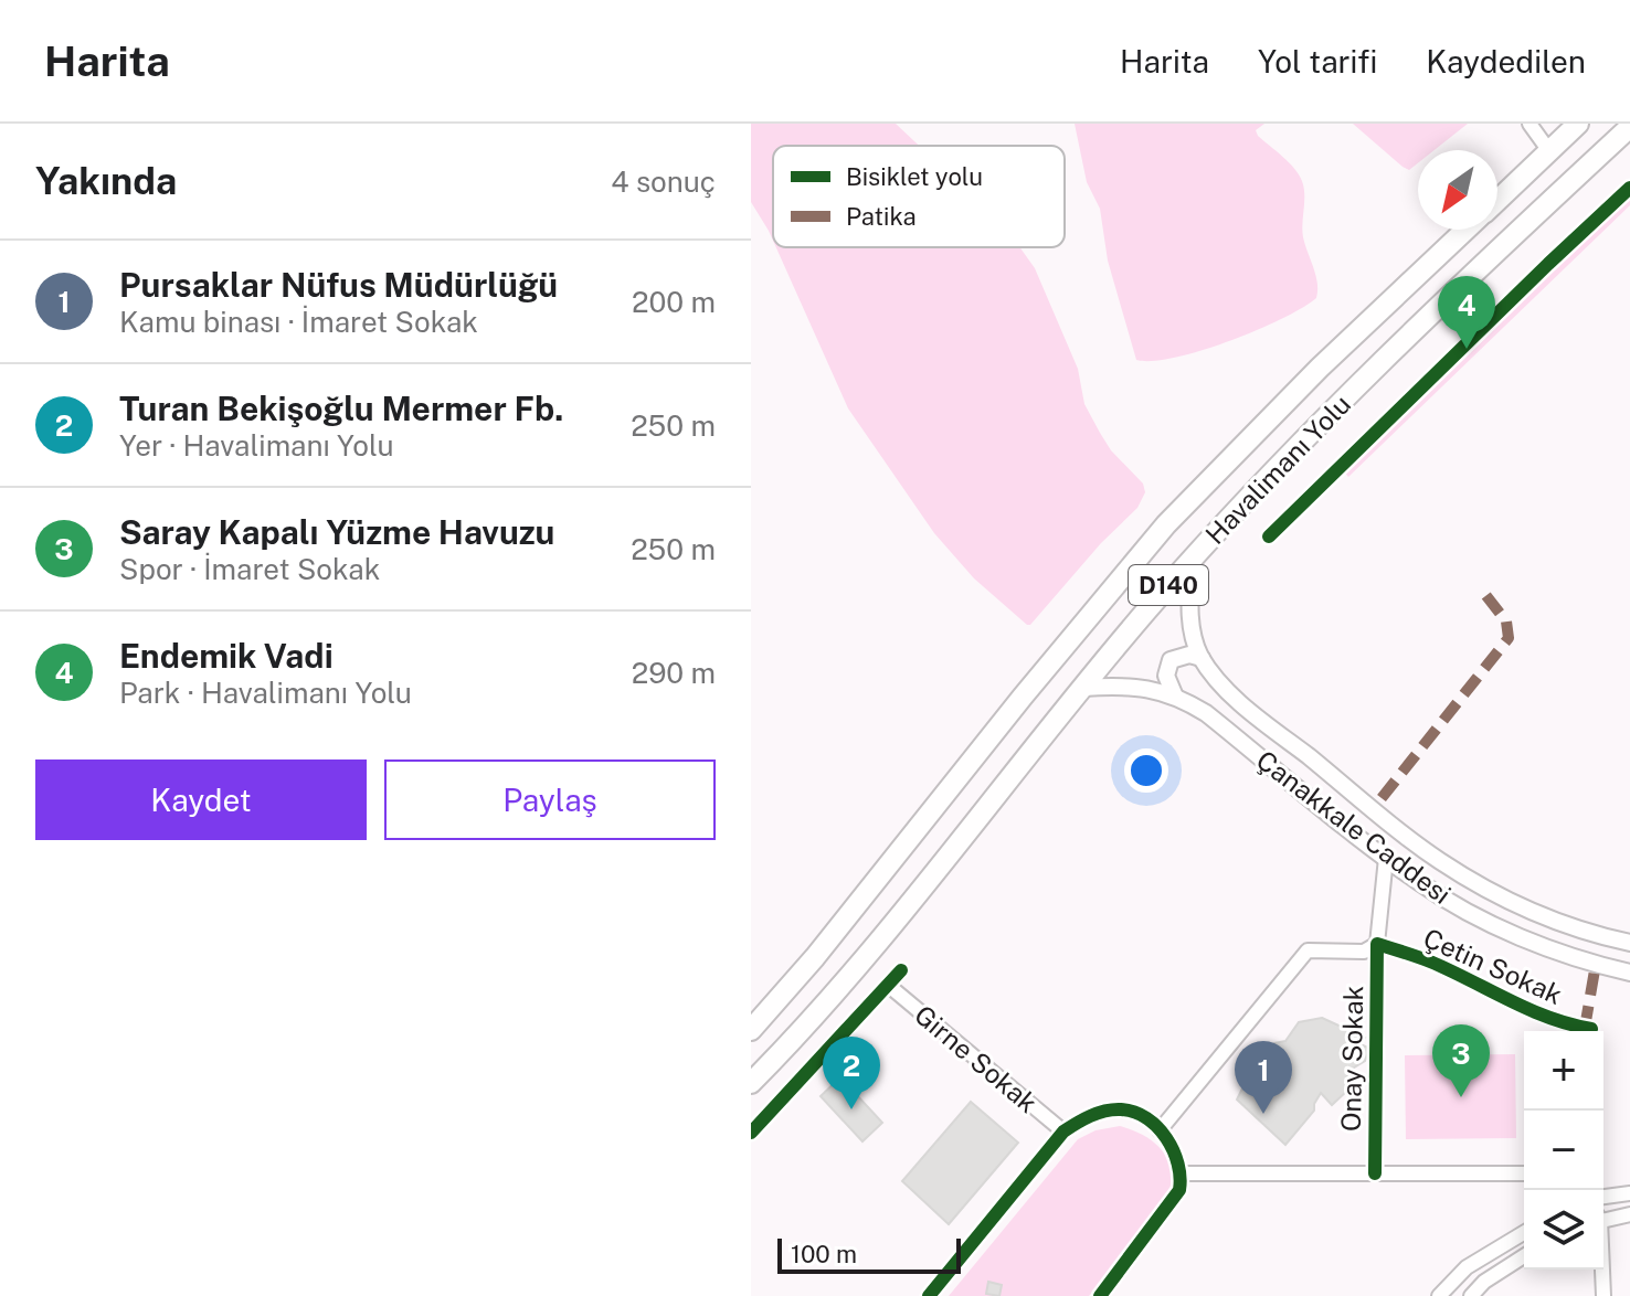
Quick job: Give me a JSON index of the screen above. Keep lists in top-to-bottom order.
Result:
{
  "streets": {
    "highway": ["Havalimanı Yolu", "D140"],
    "main road": ["Çanakkale Caddesi"],
    "street": ["Çetin Sokak", "Girne Sokak", "Onay Sokak"]
  },
  "crossings": [
    ["Havalimanı Yolu", "Çanakkale Caddesi"],
    ["Çanakkale Caddesi", "Onay Sokak"],
    ["Çetin Sokak", "Onay Sokak"]
  ],
  "legend": ["Bisiklet yolu", "Patika"],
  "scale_bar": "100 m",
  "north": "bottom left",
  "page": {
    "header": "Harita",
    "nav": ["Harita", "Yol tarifi", "Kaydedilen"],
    "heading": ["Yakında", "4 sonuç"],
    "list": [
      {
        "mark": "1",
        "name": "Pursaklar Nüfus Müdürlüğü",
        "note": "Kamu binası · İmaret Sokak",
        "value": "200 m"
      },
      {
        "mark": "2",
        "name": "Turan Bekişoğlu Mermer Fb.",
        "note": "Yer · Havalimanı Yolu",
        "value": "250 m"
      },
      {
        "mark": "3",
        "name": "Saray Kapalı Yüzme Havuzu",
        "note": "Spor · İmaret Sokak",
        "value": "250 m"
      },
      {
        "mark": "4",
        "name": "Endemik Vadi",
        "note": "Park · Havalimanı Yolu",
        "value": "290 m"
      }
    ],
    "pins": [
      "4",
      "3",
      "2",
      "1"
    ],
    "buttons": ["Kaydet", "Paylaş"],
    "map_buttons": ["+", "−"],
    "scale": "100 m"
  }
}
